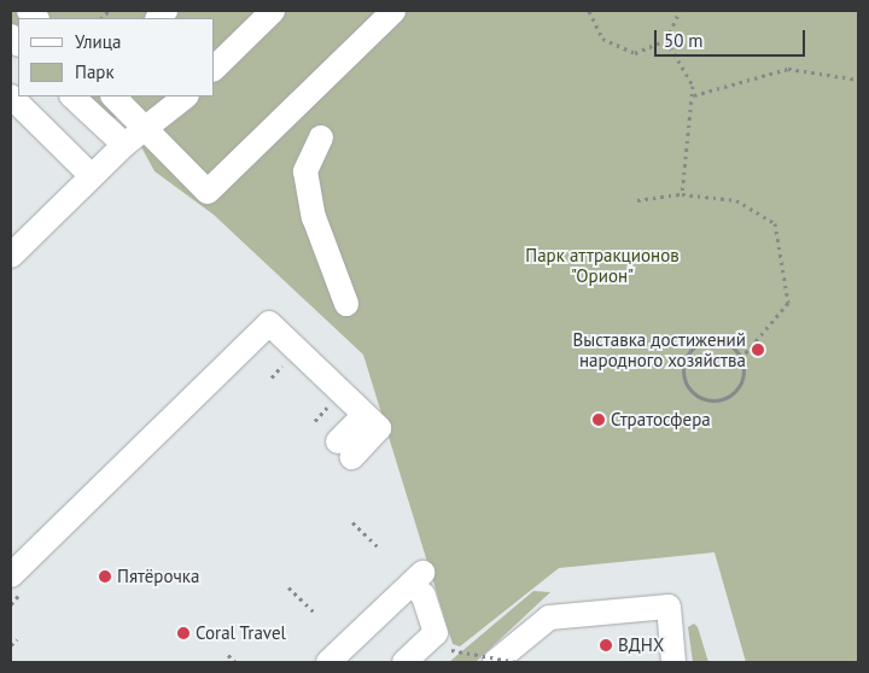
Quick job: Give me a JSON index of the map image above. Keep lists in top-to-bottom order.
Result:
{
  "parks": ["Парк аттракционов \"Орион\""],
  "places": [
    "Выставка достижений народного хозяйства",
    "Стратосфера",
    "Пятёрочка",
    "Coral Travel",
    "ВДНХ"
  ],
  "legend": ["Улица", "Парк"],
  "scale_bar": "50 m"
}
